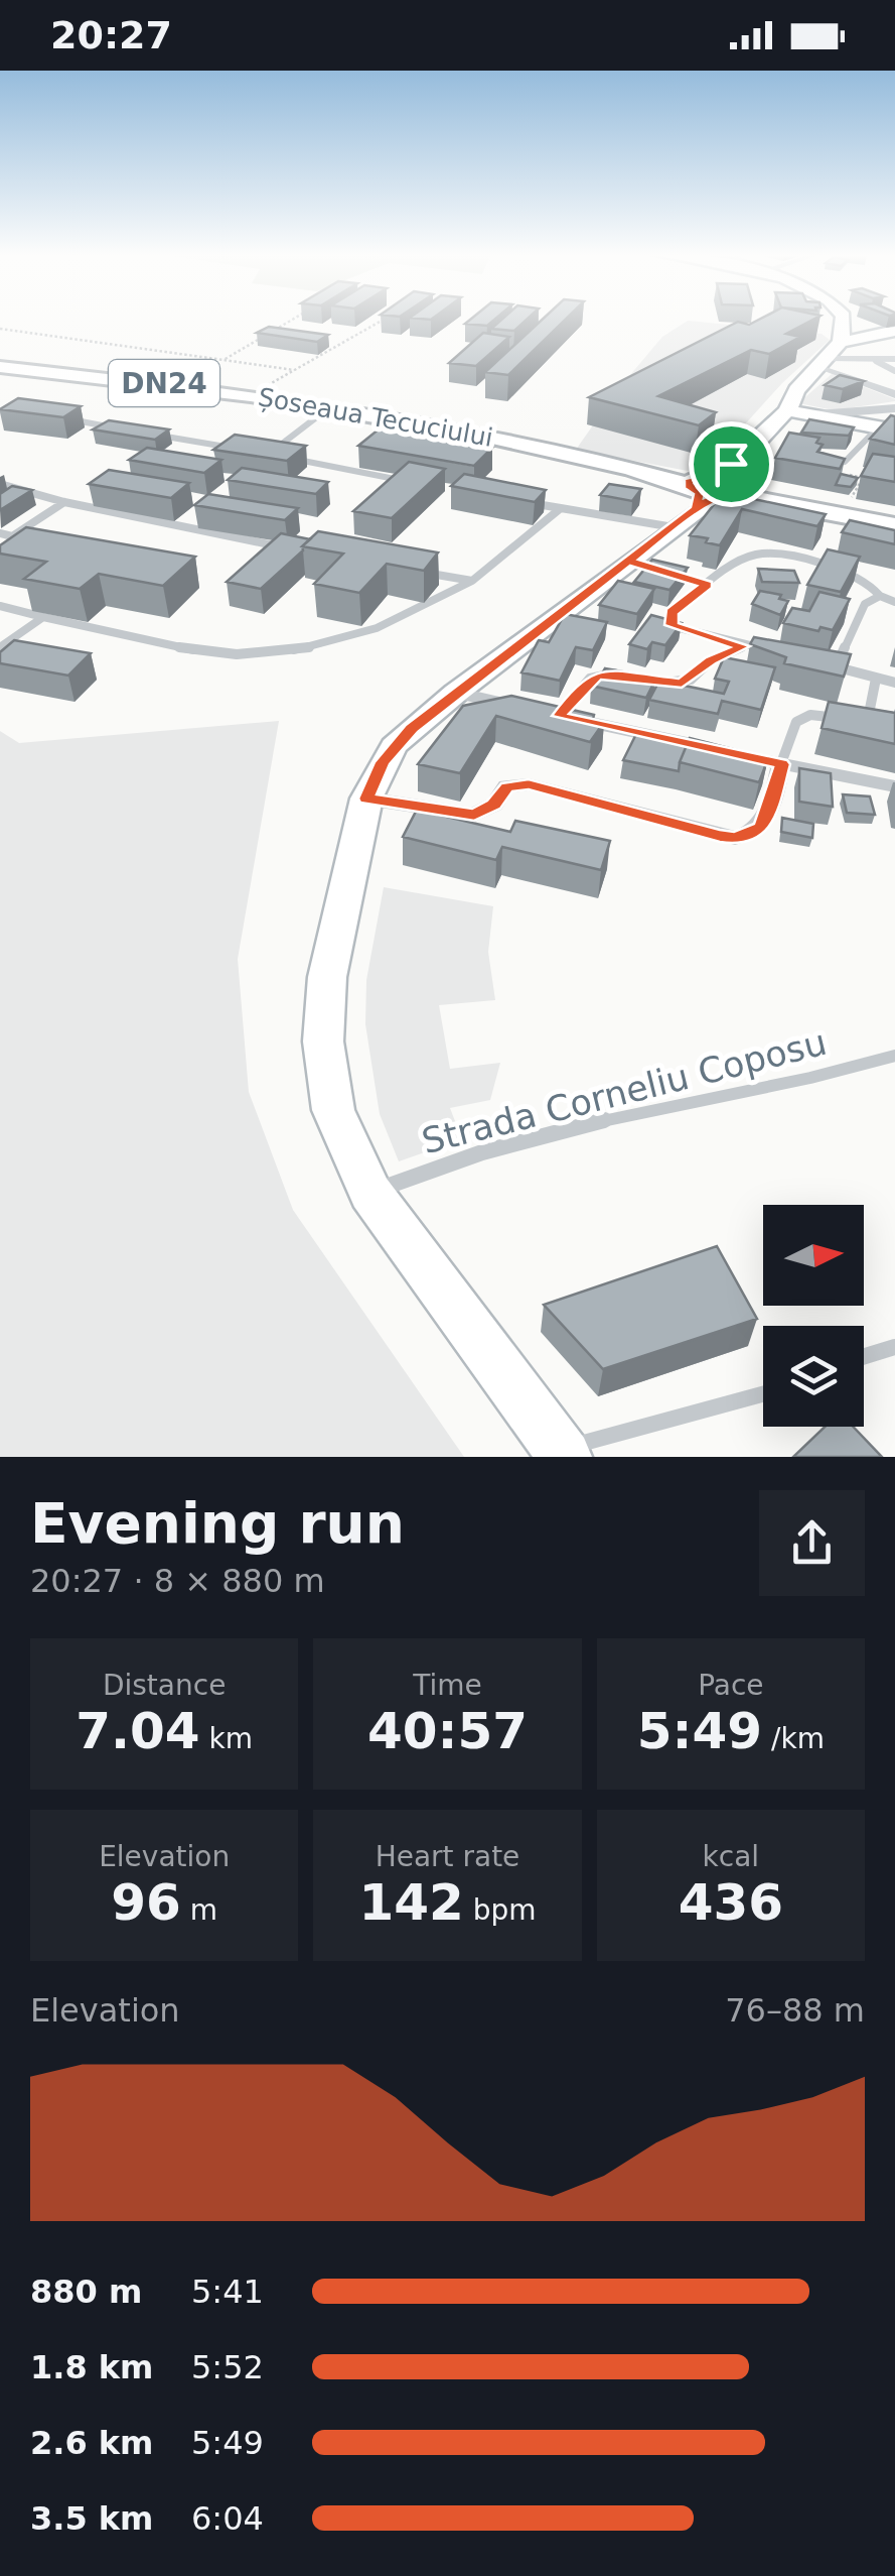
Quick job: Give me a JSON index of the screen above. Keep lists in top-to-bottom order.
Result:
{
  "streets": {
    "main road": ["DN24", "Șoseaua Tecuciului"],
    "lane": ["Strada Corneliu Coposu"]
  },
  "crossings": [
    ["DN24", "Șoseaua Tecuciului"]
  ],
  "north": "right",
  "page": {
    "status": "20:27",
    "heading": ["Evening run", "20:27 · 8 × 880 m"],
    "stats": [
      ["Distance", "7.04 km"],
      ["Time", "40:57"],
      ["Pace", "5:49 /km"],
      ["Elevation", "96 m"],
      ["Heart rate", "142 bpm"],
      ["kcal", "436"]
    ],
    "chart": ["Elevation", "76–88 m"],
    "list": [
      {
        "name": "880 m",
        "note": "5:41"
      },
      {
        "name": "1.8 km",
        "note": "5:52"
      },
      {
        "name": "2.6 km",
        "note": "5:49"
      },
      {
        "name": "3.5 km",
        "note": "6:04"
      }
    ]
  }
}
